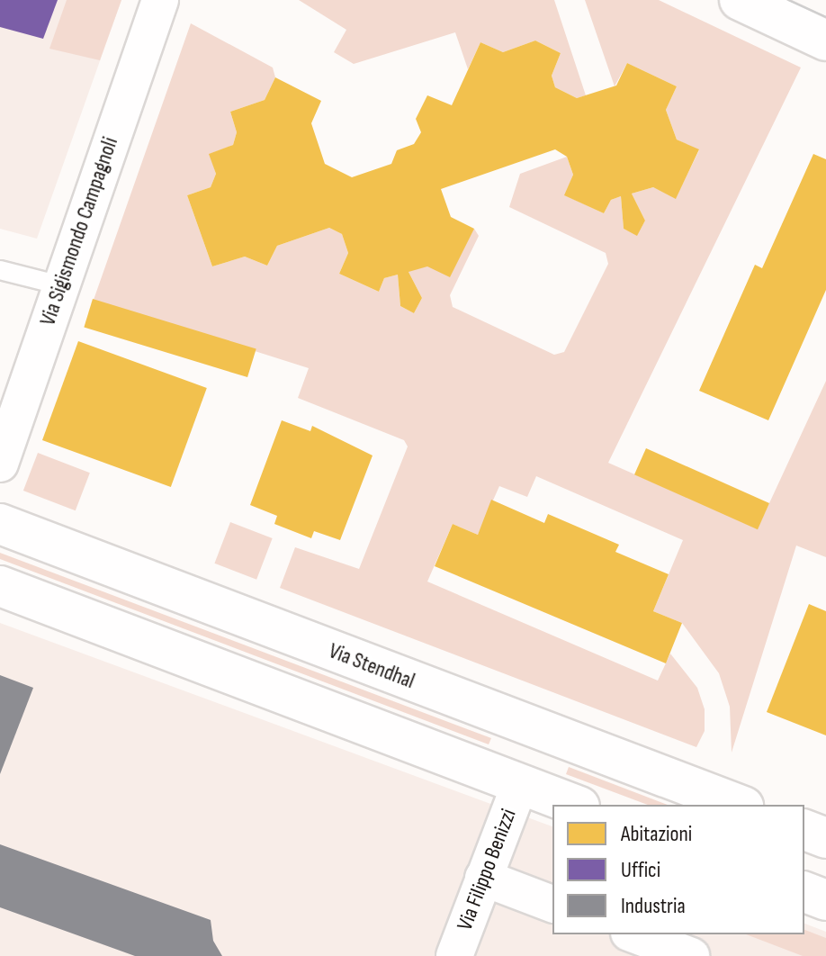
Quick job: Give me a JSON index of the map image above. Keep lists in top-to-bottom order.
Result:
{
  "streets": {
    "main road": ["Via Stendhal"],
    "street": ["Via Sigismondo Campagnoli", "Via Filippo Benizzi"]
  },
  "legend": ["Abitazioni", "Uffici", "Industria"]
}
